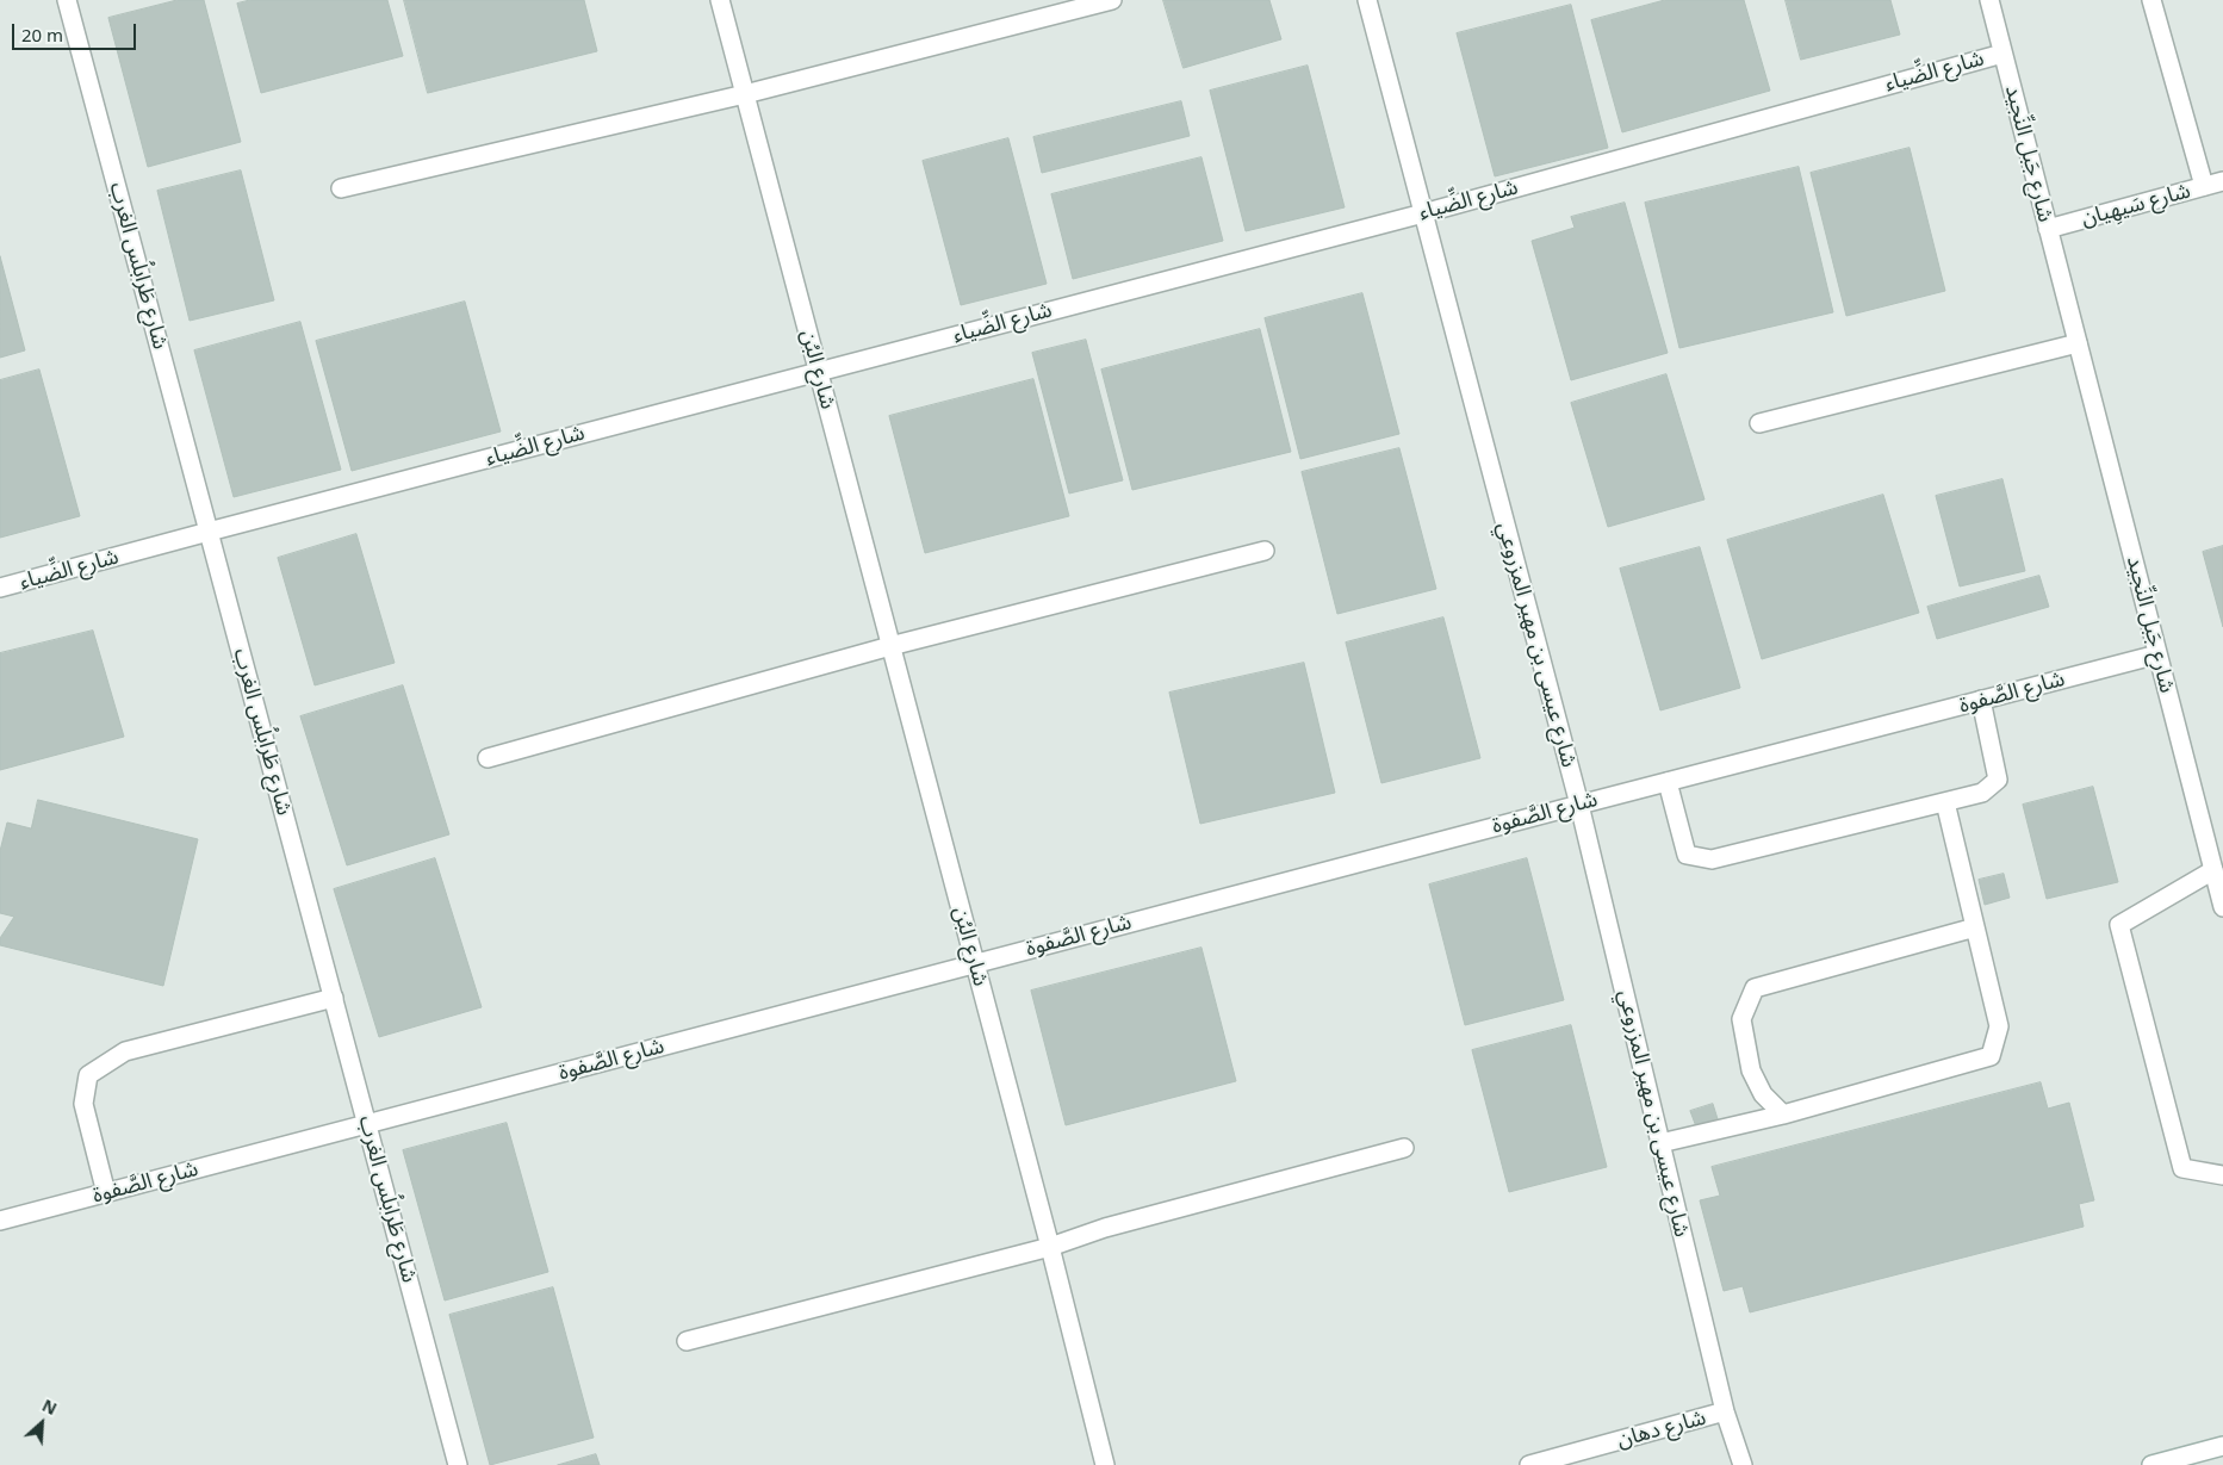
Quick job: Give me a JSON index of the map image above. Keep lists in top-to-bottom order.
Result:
{
  "streets": {
    "street": [
      "شارع الضِّياء",
      "شارع جَبل النِّجيد",
      "شارع سَيهِيان",
      "شارع طَرابلُس الغرب",
      "شارع البُن",
      "شارع عيسى بن مهير المزروعي",
      "شارع الصَّفوة",
      "شارع دهان"
    ]
  },
  "crossings": [
    ["شارع الضِّياء", "شارع جَبل النِّجيد"],
    ["شارع الضِّياء", "شارع طَرابلُس الغرب"],
    ["شارع الضِّياء", "شارع البُن"],
    ["شارع الضِّياء", "شارع عيسى بن مهير المزروعي"],
    ["شارع جَبل النِّجيد", "شارع سَيهِيان"],
    ["شارع جَبل النِّجيد", "شارع الصَّفوة"],
    ["شارع طَرابلُس الغرب", "شارع الصَّفوة"],
    ["شارع البُن", "شارع الصَّفوة"],
    ["شارع عيسى بن مهير المزروعي", "شارع الصَّفوة"],
    ["شارع عيسى بن مهير المزروعي", "شارع دهان"]
  ],
  "scale_bar": "20 m",
  "north": "top right"
}
